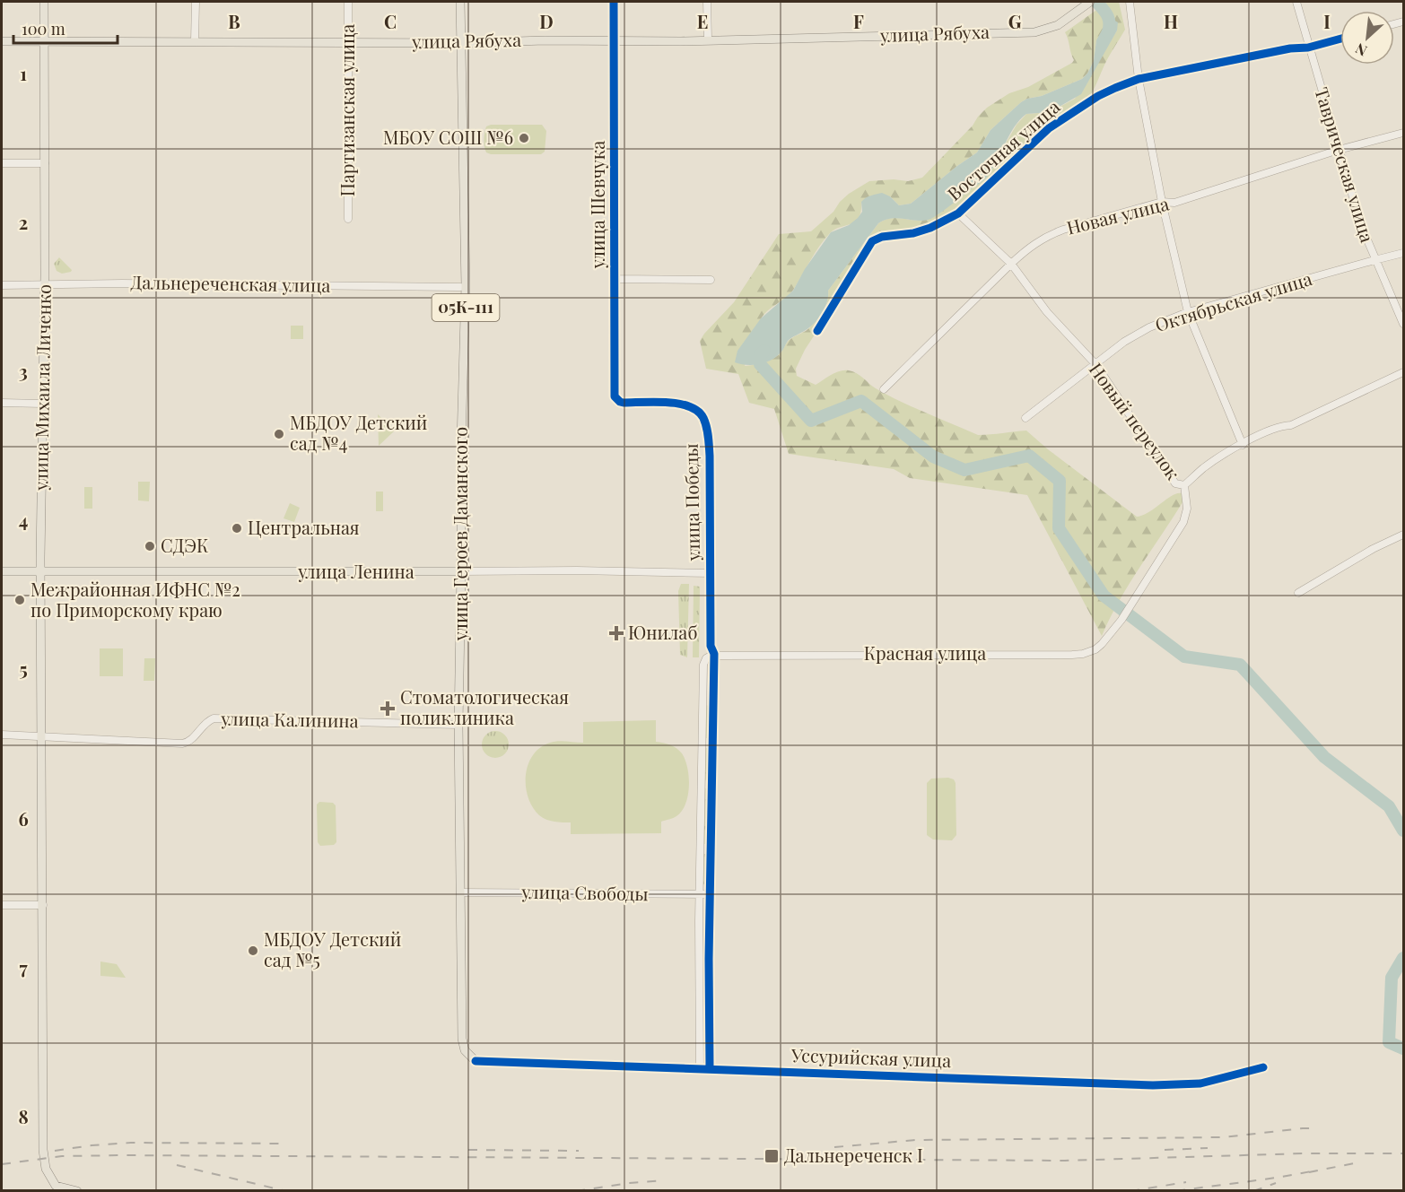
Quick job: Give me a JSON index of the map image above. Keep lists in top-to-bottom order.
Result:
{
  "streets": {
    "main road": [
      "улица Рябуха",
      "05К-111",
      "улица Михаила Личенко",
      "улица Героев Даманского",
      "улица Ленина"
    ],
    "street": [
      "Партизанская улица",
      "Восточная улица",
      "Таврическая улица",
      "улица Шевчука",
      "Новая улица",
      "Дальнереченская улица",
      "Октябрьская улица",
      "Новый переулок",
      "улица Победы",
      "Красная улица",
      "улица Калинина",
      "улица Свободы",
      "Уссурийская улица"
    ]
  },
  "crossings": [
    ["улица Рябуха", "Партизанская улица"],
    ["улица Рябуха", "улица Шевчука"],
    ["улица Рябуха", "улица Михаила Личенко"],
    ["улица Рябуха", "улица Героев Даманского"],
    ["Восточная улица", "Таврическая улица"],
    ["Восточная улица", "Новый переулок"],
    ["Таврическая улица", "Новая улица"],
    ["Таврическая улица", "Октябрьская улица"],
    ["улица Шевчука", "улица Победы"],
    ["Новая улица", "Новый переулок"],
    ["Дальнереченская улица", "улица Михаила Личенко"],
    ["Октябрьская улица", "Новый переулок"],
    ["улица Михаила Личенко", "улица Ленина"],
    ["улица Михаила Личенко", "улица Калинина"],
    ["Новый переулок", "Красная улица"],
    ["улица Победы", "улица Ленина"],
    ["улица Победы", "Красная улица"],
    ["улица Победы", "улица Свободы"],
    ["улица Победы", "Уссурийская улица"],
    ["улица Героев Даманского", "улица Ленина"],
    ["улица Героев Даманского", "улица Калинина"],
    ["улица Героев Даманского", "улица Свободы"],
    ["улица Героев Даманского", "Уссурийская улица"]
  ],
  "places": {
    "other": [
      "МБОУ СОШ №6",
      "МБДОУ Детский сад №4",
      "Центральная",
      "СДЭК",
      "Межрайонная ИФНС №2 по Приморскому краю",
      "МБДОУ Детский сад №5"
    ],
    "health": ["Юнилаб", "Стоматологическая поликлиника"],
    "transit": ["Дальнереченск I"]
  },
  "scale_bar": "100 m",
  "north": "bottom left",
  "grid": {
    "columns": [
      "B",
      "C",
      "D",
      "E",
      "F",
      "G",
      "H",
      "I"
    ],
    "rows": [
      "1",
      "2",
      "3",
      "4",
      "5",
      "6",
      "7",
      "8"
    ]
  }
}
